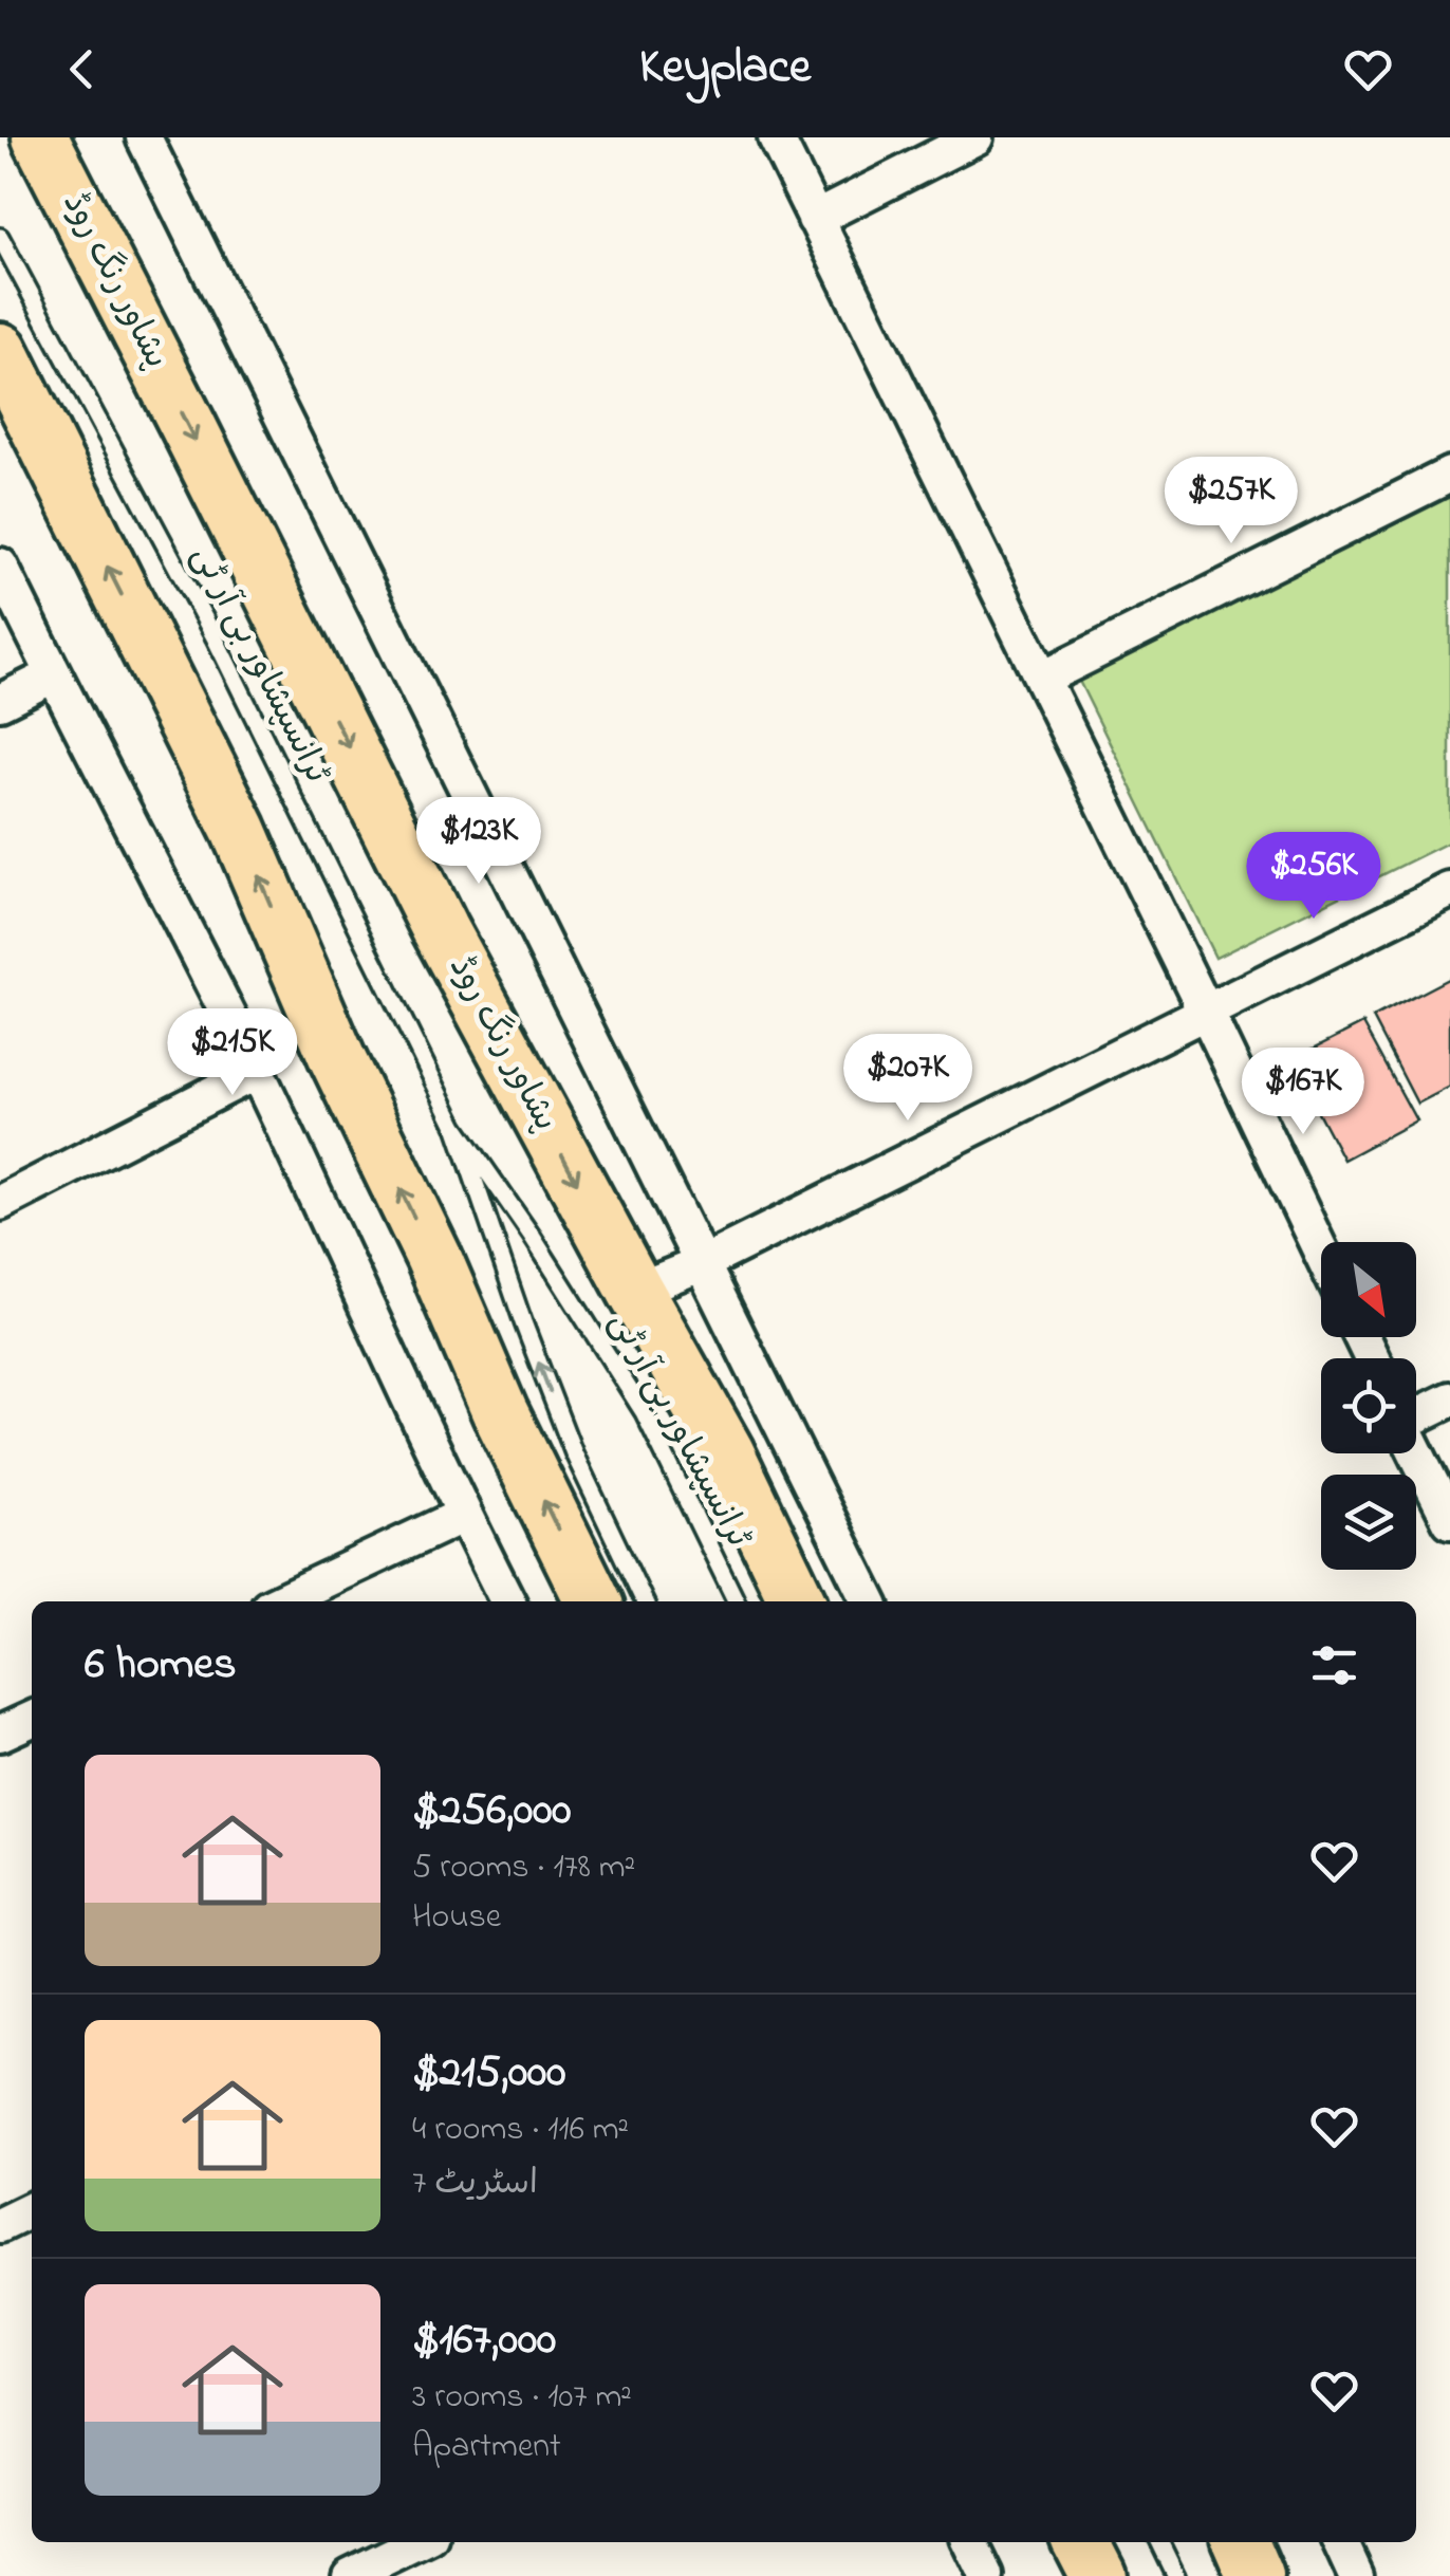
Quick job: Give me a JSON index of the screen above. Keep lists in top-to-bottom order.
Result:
{
  "streets": {
    "highway": ["پشاور رنگ روڈ"],
    "lane": ["ٹرانسپشاور بی آر ٹی"]
  },
  "north": "bottom right",
  "page": {
    "header": "Keyplace",
    "price": [
      "$257K",
      "$123K",
      "$256K",
      "$215K",
      "$207K",
      "$167K"
    ],
    "heading": "6 homes",
    "list": [
      {
        "name": "$256,000",
        "note": "5 rooms · 178 m² · House"
      },
      {
        "name": "$215,000",
        "note": "4 rooms · 116 m² · اسٹریٹ 7"
      },
      {
        "name": "$167,000",
        "note": "3 rooms · 107 m² · Apartment"
      }
    ]
  }
}
